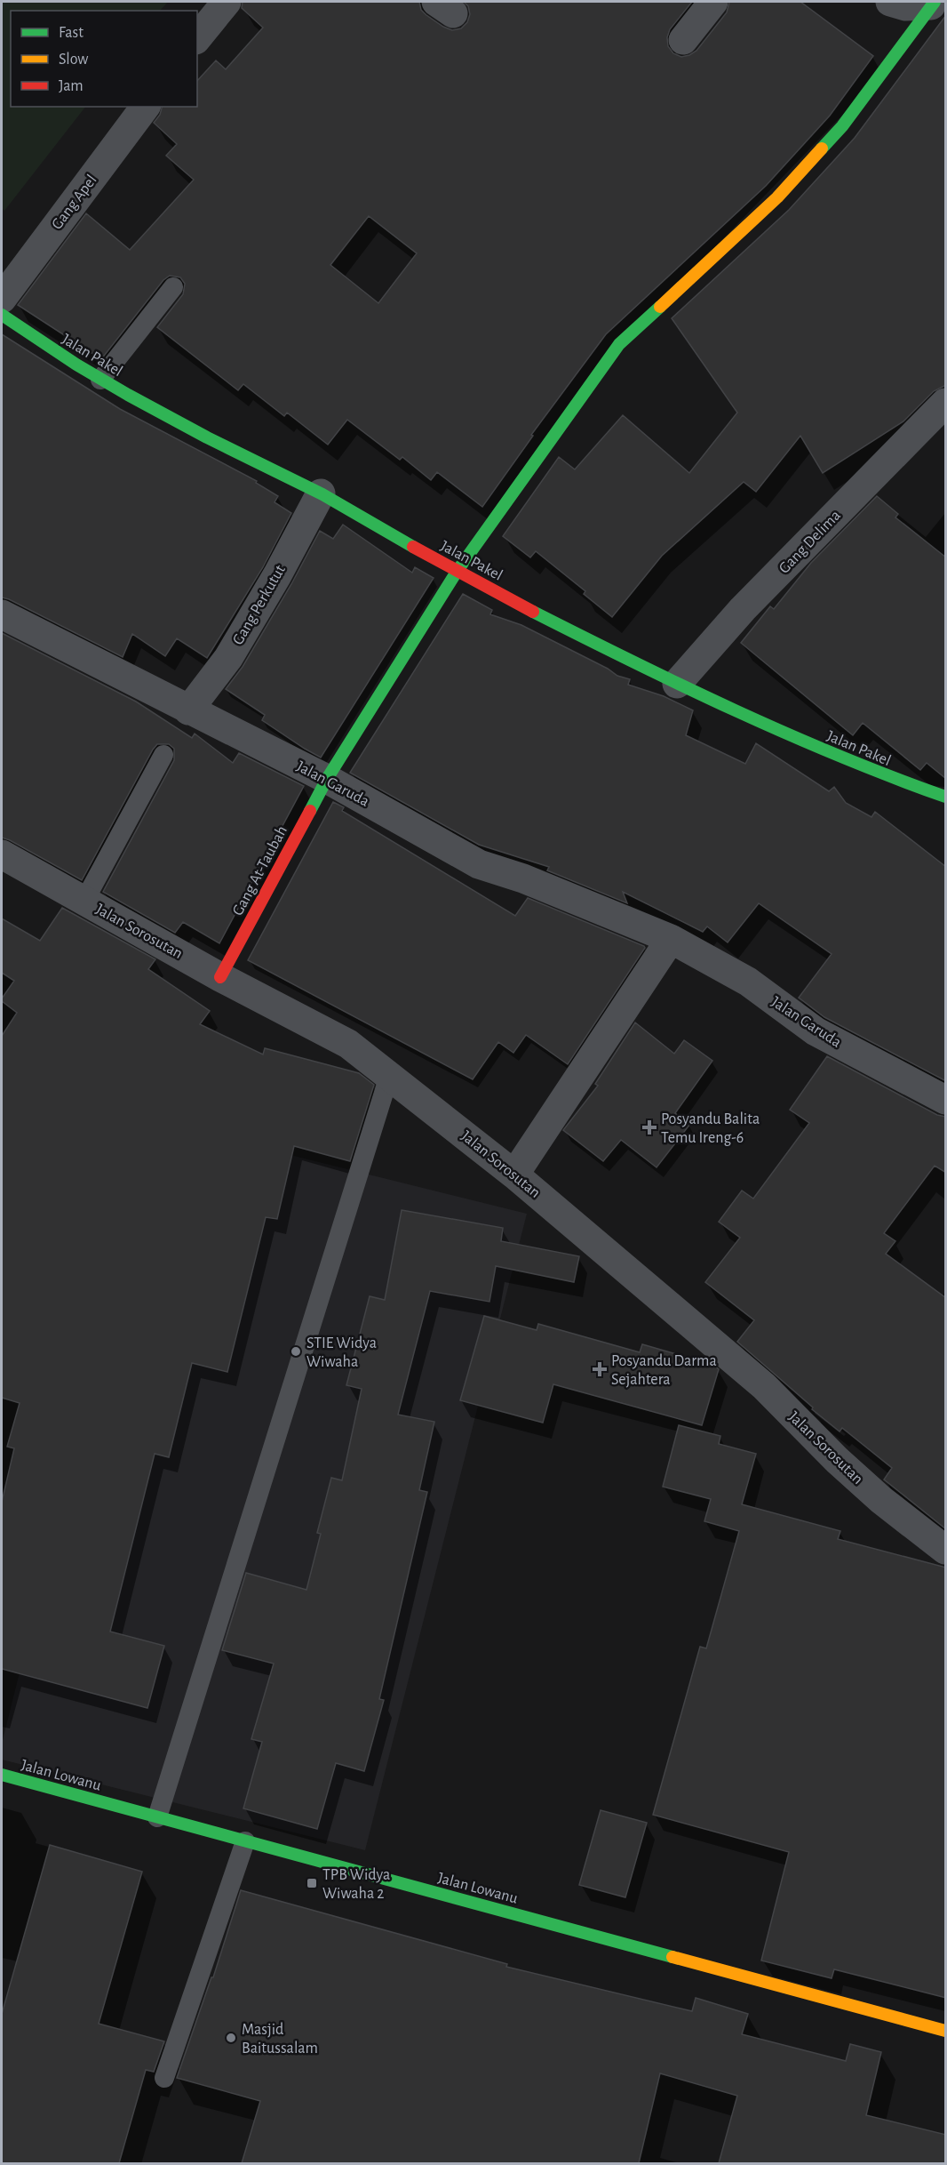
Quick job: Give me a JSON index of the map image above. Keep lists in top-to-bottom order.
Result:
{
  "streets": {
    "street": [
      "Gang Apel",
      "Jalan Pakel",
      "Gang Delima",
      "Gang Perkutut",
      "Jalan Garuda",
      "Gang At-Taubah",
      "Jalan Sorosutan",
      "Jalan Lowanu"
    ]
  },
  "crossings": [
    ["Jalan Pakel", "Gang Delima"],
    ["Jalan Pakel", "Gang Perkutut"],
    ["Jalan Pakel", "Gang At-Taubah"],
    ["Gang Perkutut", "Jalan Garuda"],
    ["Jalan Garuda", "Gang At-Taubah"],
    ["Gang At-Taubah", "Jalan Sorosutan"]
  ],
  "places": {
    "health": ["Posyandu Balita Temu Ireng-6", "Posyandu Darma Sejahtera"],
    "other": ["STIE Widya Wiwaha", "Masjid Baitussalam"],
    "transit": ["TPB Widya Wiwaha 2"]
  },
  "legend": ["Fast", "Slow", "Jam"]
}
